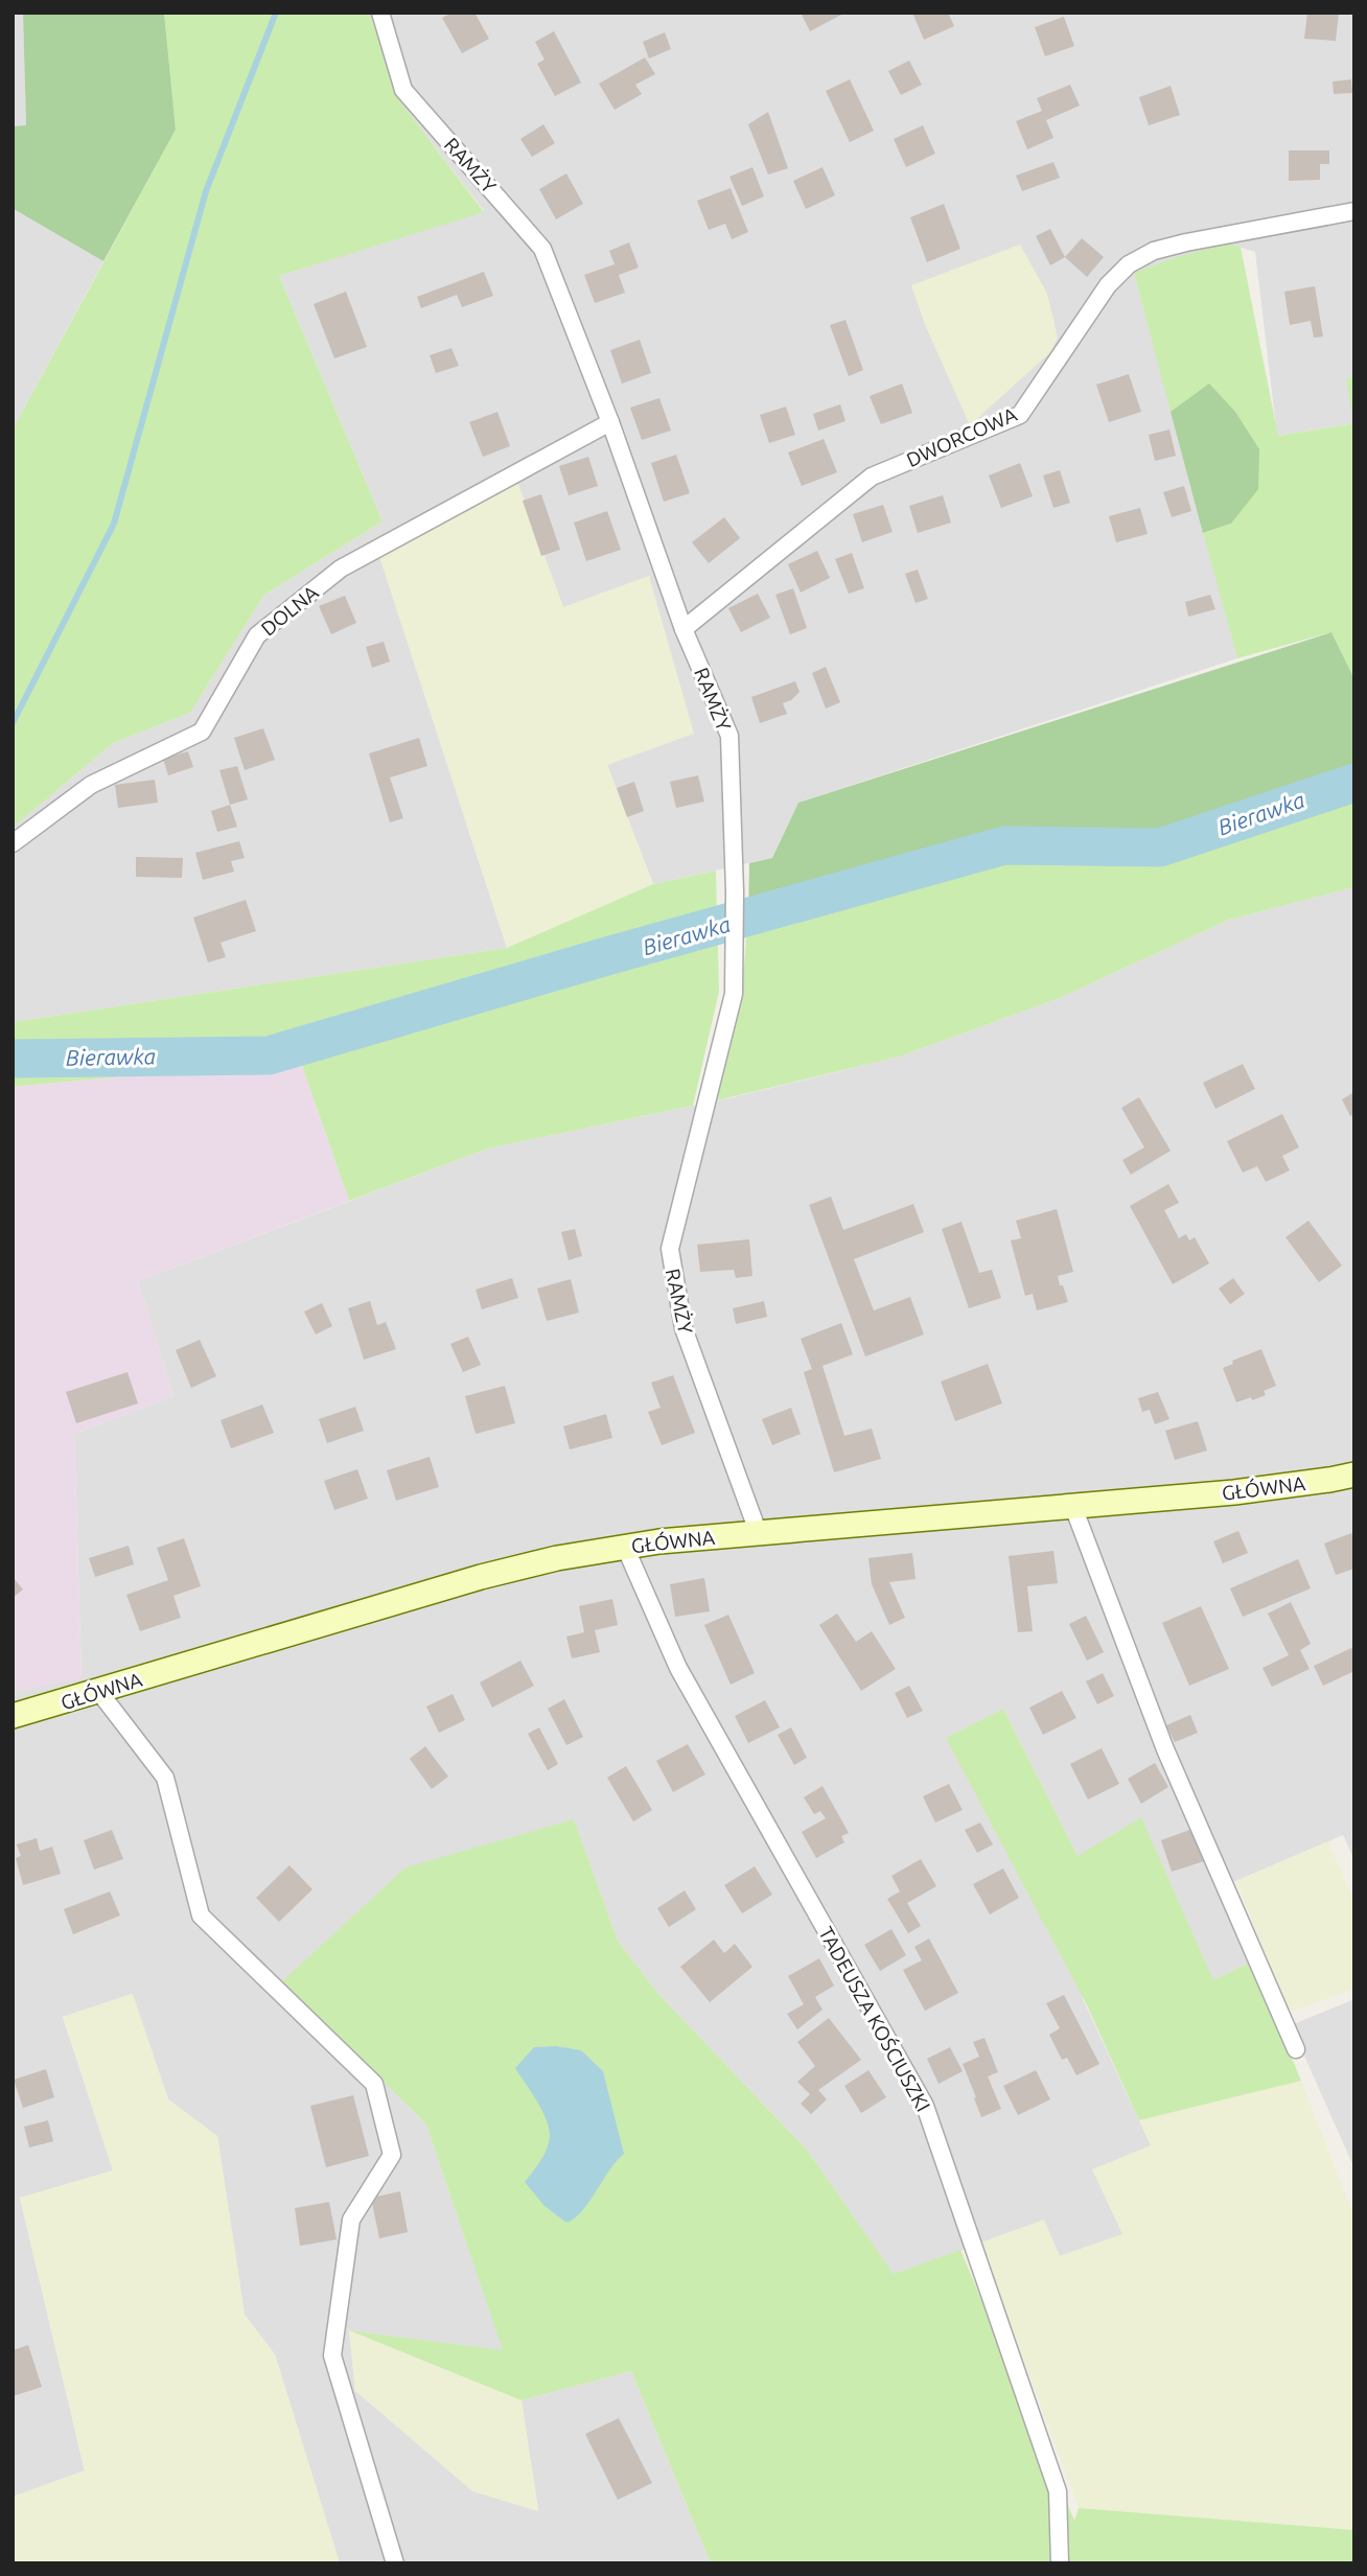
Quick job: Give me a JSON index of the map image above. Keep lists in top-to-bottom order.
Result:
{
  "streets": {
    "main road": ["GŁÓWNA"],
    "street": [
      "RAMŻY",
      "DWORCOWA",
      "DOLNA",
      "TADEUSZA KOŚCIUSZKI"
    ]
  },
  "crossings": [
    ["RAMŻY", "DWORCOWA"],
    ["RAMŻY", "DOLNA"],
    ["RAMŻY", "GŁÓWNA"],
    ["GŁÓWNA", "TADEUSZA KOŚCIUSZKI"]
  ],
  "water": ["Bierawka"]
}
